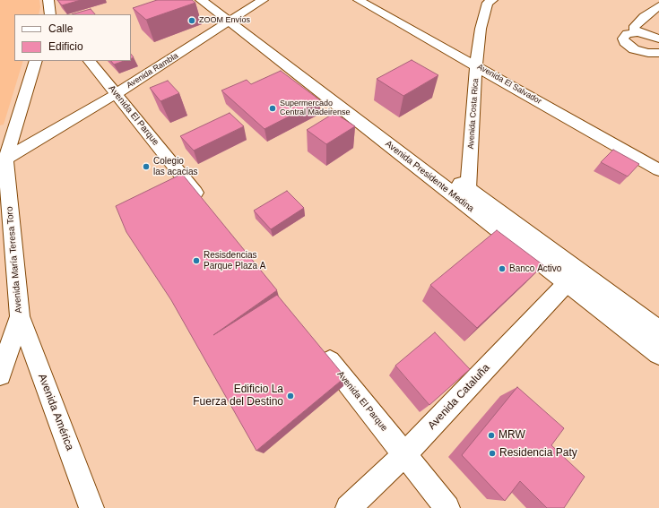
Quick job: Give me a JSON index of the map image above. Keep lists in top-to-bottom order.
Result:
{
  "streets": {
    "street": [
      "Avenida Rambla",
      "Avenida El Salvador",
      "Avenida Costa Rica",
      "Avenida El Parque",
      "Avenida Presidente Medina",
      "Avenida María Teresa Toro",
      "Avenida Cataluña",
      "Avenida América"
    ]
  },
  "crossings": [
    ["Avenida Rambla", "Avenida El Parque"],
    ["Avenida Rambla", "Avenida Presidente Medina"],
    ["Avenida Rambla", "Avenida María Teresa Toro"],
    ["Avenida El Salvador", "Avenida Costa Rica"],
    ["Avenida Costa Rica", "Avenida Presidente Medina"],
    ["Avenida El Parque", "Avenida Cataluña"],
    ["Avenida Presidente Medina", "Avenida Cataluña"],
    ["Avenida María Teresa Toro", "Avenida América"]
  ],
  "places": [
    "ZOOM Envíos",
    "Supermercado Central Madeirense",
    "Colegio las acacias",
    "Resisdencias Parque Plaza A",
    "Banco Activo",
    "Edificio La Fuerza del Destino",
    "MRW",
    "Residencia Paty"
  ],
  "legend": ["Calle", "Edificio"]
}
